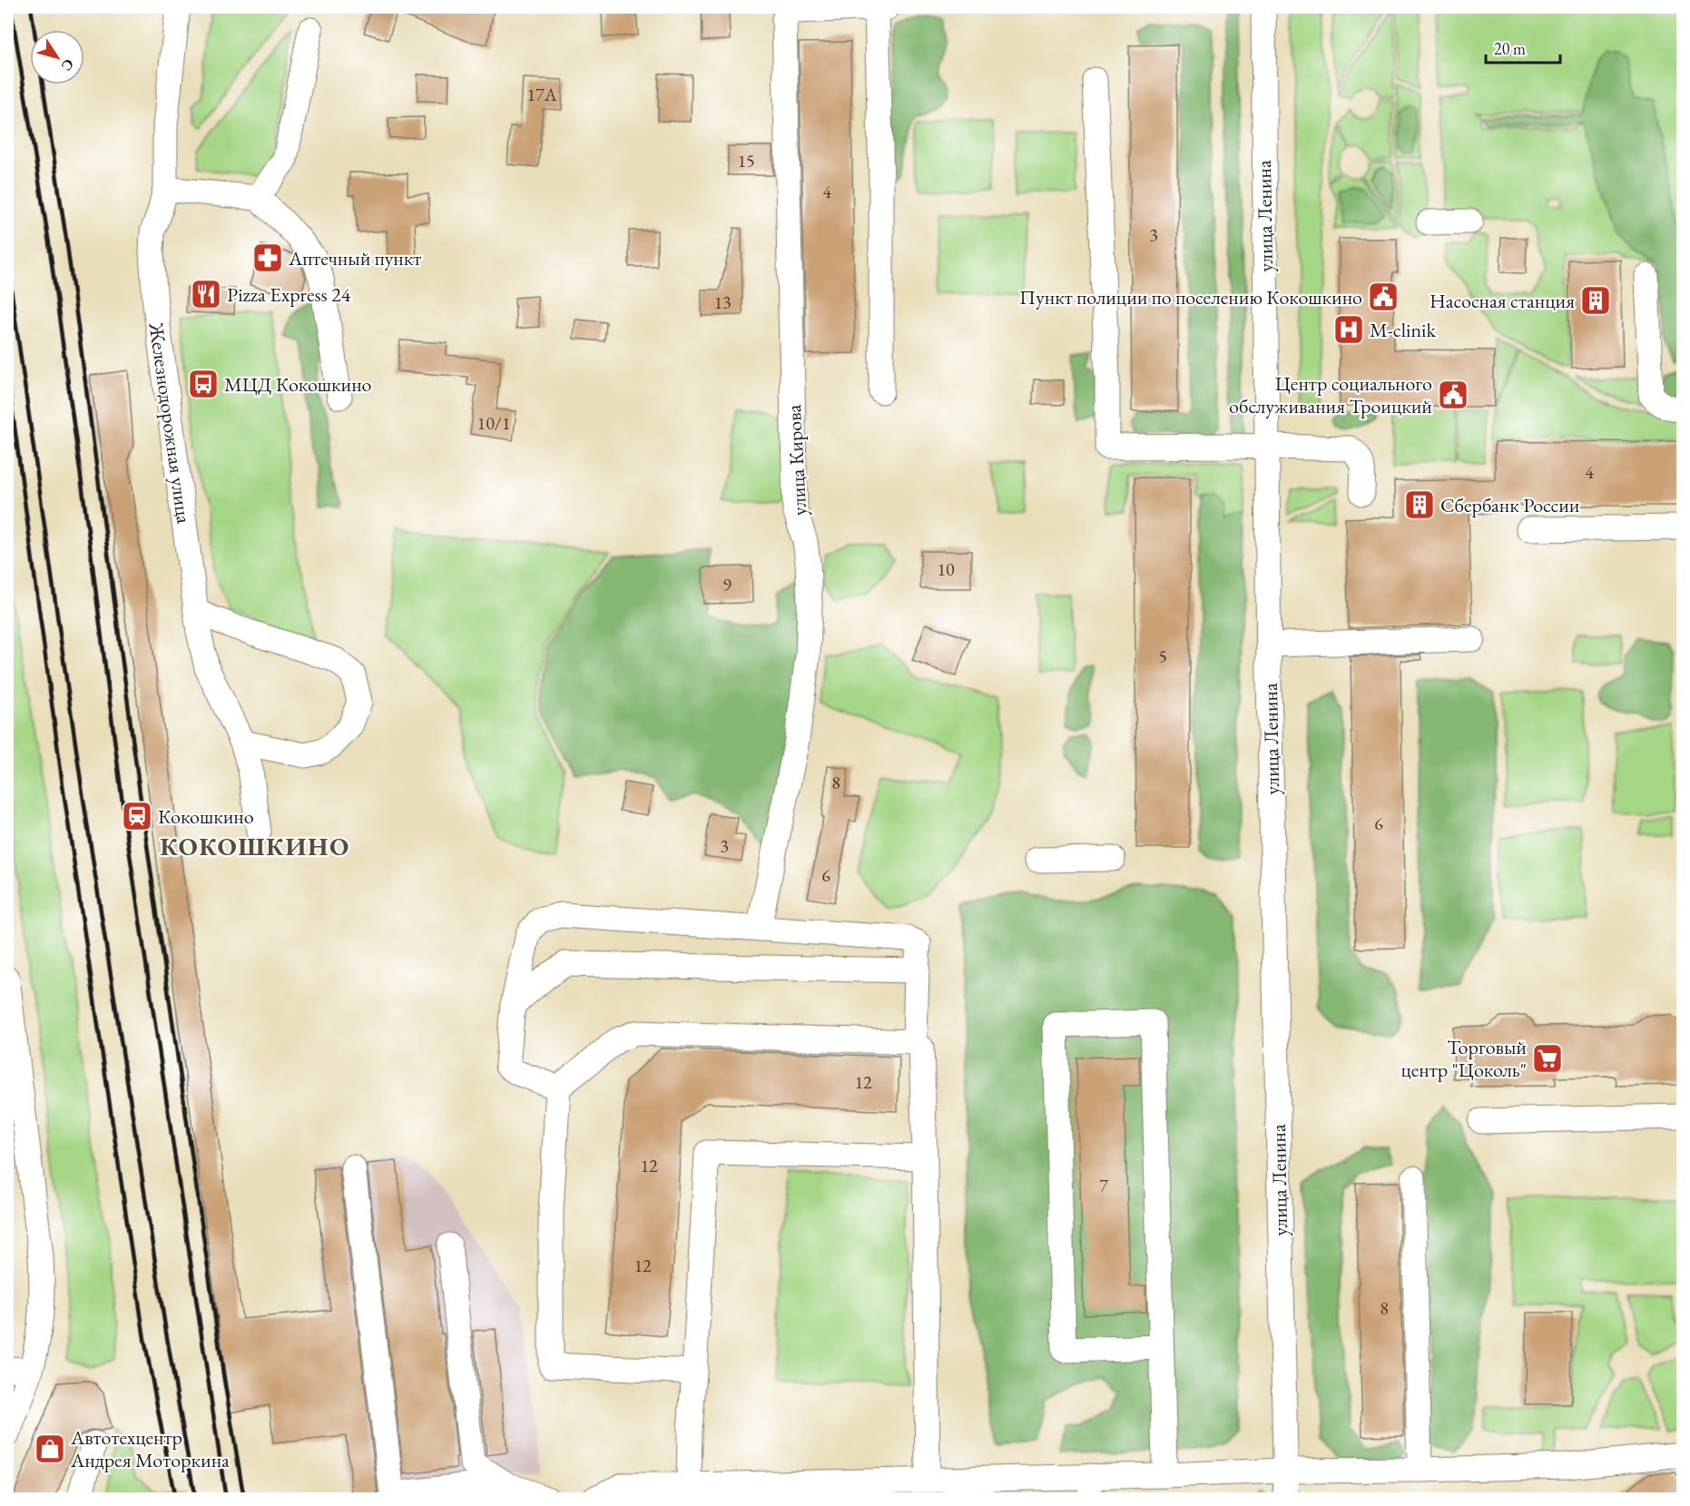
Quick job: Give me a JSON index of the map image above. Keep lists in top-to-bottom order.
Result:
{
  "streets": {
    "street": ["улица Ленина", "Железнодорожная улица", "улица Кирова"]
  },
  "districts": ["КОКОШКИНО"],
  "places": {
    "pharmacy": ["Аптечный пункт"],
    "restaurant": ["Pizza Express 24"],
    "public building": ["Пункт полиции по поселению Кокошкино", "Центр социального обслуживания Троицкий"],
    "building": ["Насосная станция", "Сбербанк России"],
    "hospital": ["M-clinik"],
    "bus stop": ["МЦД Кокошкино"],
    "station": ["Кокошкино"],
    "supermarket": ["Торговый центр \"Цоколь\""],
    "shop": ["Автотехцентр Андрея Моторкина"]
  },
  "house_numbers": [
    "17А",
    "15",
    "4",
    "3",
    "13",
    "10/1",
    "4",
    "10",
    "9",
    "5",
    "8",
    "6",
    "3",
    "6",
    "12",
    "12",
    "7",
    "12",
    "8"
  ],
  "scale_bar": "20 m",
  "north": "bottom right"
}
